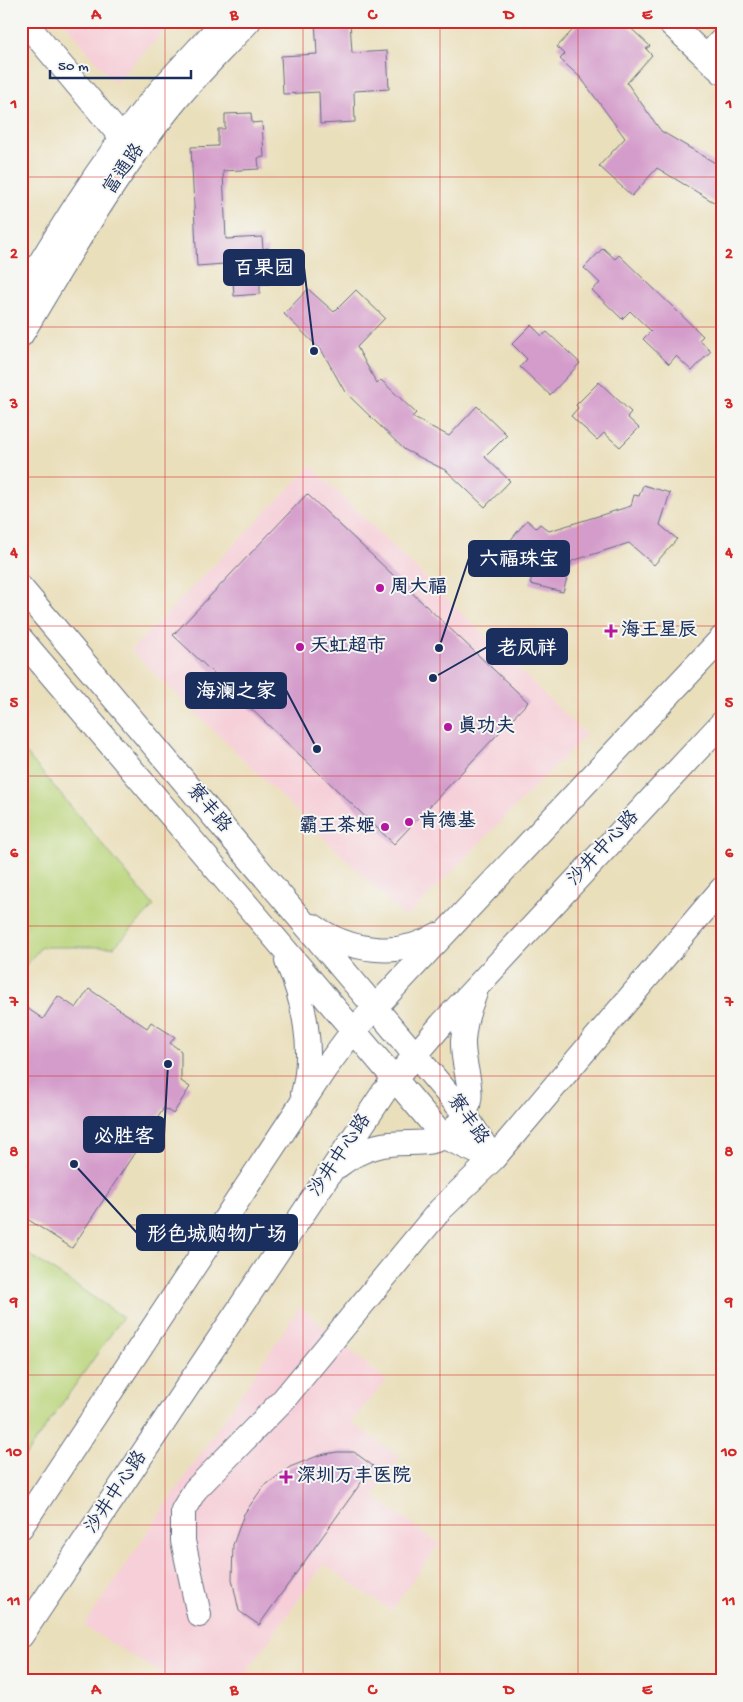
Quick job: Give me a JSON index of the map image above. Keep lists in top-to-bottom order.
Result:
{
  "streets": {
    "street": ["富通路", "寮丰路", "沙井中心路"]
  },
  "crossings": [
    ["寮丰路", "沙井中心路"]
  ],
  "places": {
    "other": [
      "百果园",
      "周大福",
      "天虹超市",
      "六福珠宝",
      "老凤祥",
      "真功夫",
      "海澜之家",
      "肯德基",
      "霸王茶姬",
      "必胜客",
      "形色城购物广场"
    ],
    "health": ["海王星辰", "深圳万丰医院"]
  },
  "scale_bar": "50 m",
  "grid": {
    "columns": [
      "A",
      "B",
      "C",
      "D",
      "E"
    ],
    "rows": [
      "1",
      "2",
      "3",
      "4",
      "5",
      "6",
      "7",
      "8",
      "9",
      "10",
      "11"
    ]
  }
}
